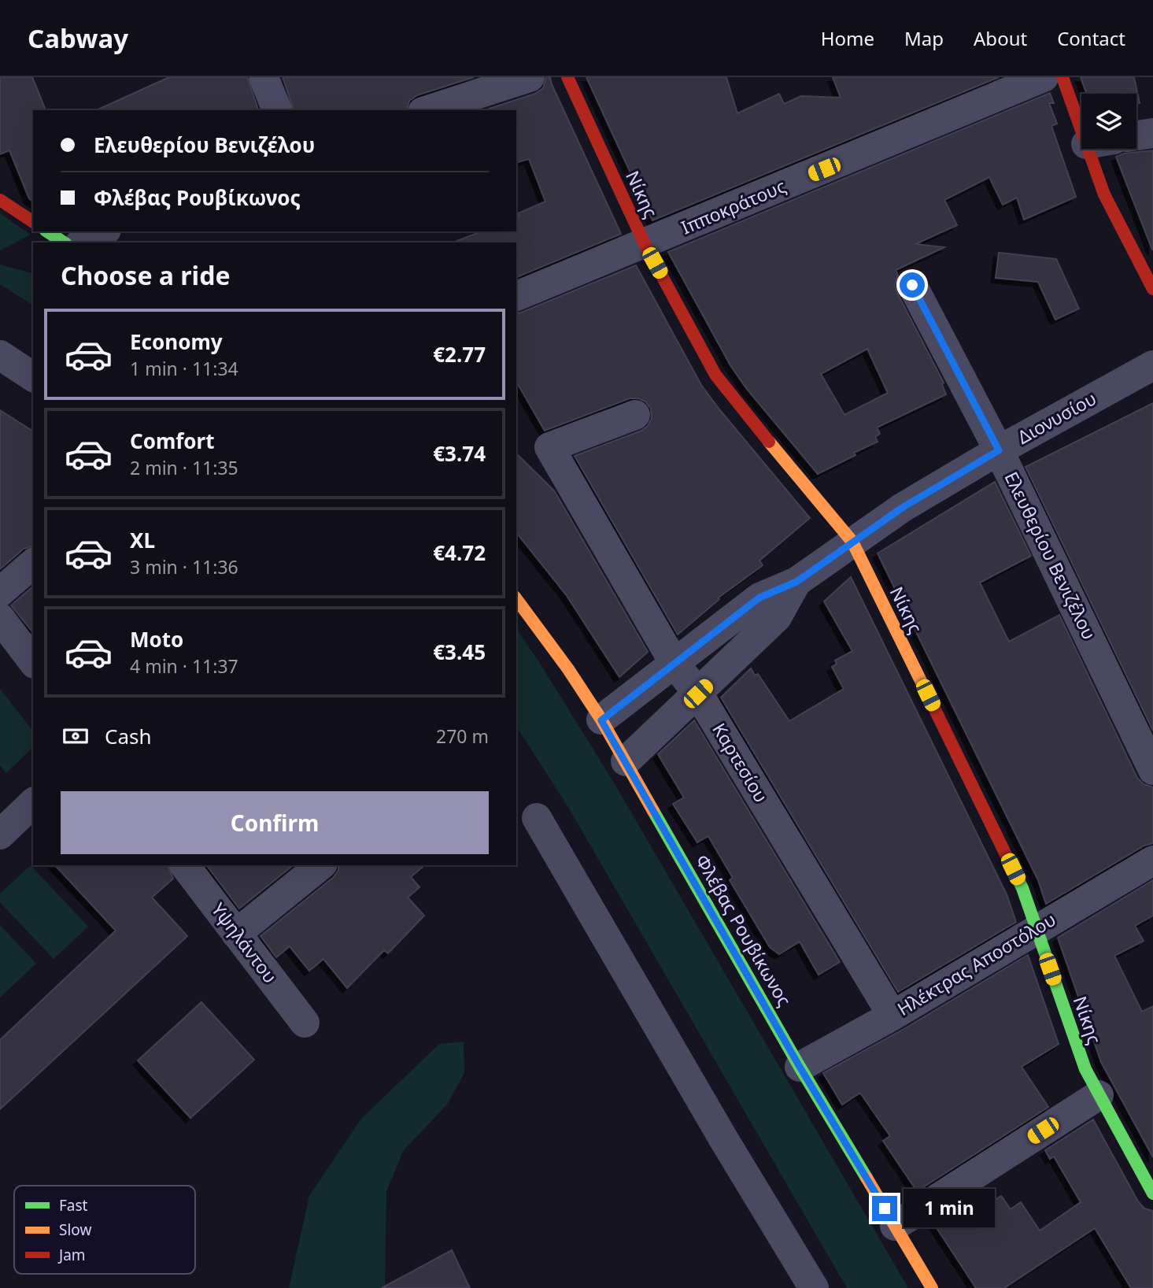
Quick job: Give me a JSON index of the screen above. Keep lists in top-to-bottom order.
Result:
{
  "streets": {
    "street": [
      "Νίκης",
      "Ιπποκράτους",
      "Διονυσίου",
      "Ελευθερίου Βενιζέλου",
      "Καρτεσίου",
      "Φλέβας Ρουβίκωνος",
      "Υψηλάντου",
      "Ηλέκτρας Αποστόλου"
    ]
  },
  "crossings": [
    ["Νίκης", "Ιπποκράτους"],
    ["Νίκης", "Διονυσίου"],
    ["Νίκης", "Ηλέκτρας Αποστόλου"],
    ["Διονυσίου", "Ελευθερίου Βενιζέλου"],
    ["Διονυσίου", "Καρτεσίου"],
    ["Διονυσίου", "Φλέβας Ρουβίκωνος"],
    ["Καρτεσίου", "Ηλέκτρας Αποστόλου"],
    ["Φλέβας Ρουβίκωνος", "Ηλέκτρας Αποστόλου"]
  ],
  "legend": ["Fast", "Slow", "Jam"],
  "page": {
    "header": "Cabway",
    "nav": [
      "Home",
      "Map",
      "About",
      "Contact"
    ],
    "banner": ["Ελευθερίου Βενιζέλου", "Φλέβας Ρουβίκωνος"],
    "heading": "Choose a ride",
    "list": [
      {
        "name": "Economy",
        "note": "1 min · 11:34",
        "value": "€2.77"
      },
      {
        "name": "Comfort",
        "note": "2 min · 11:35",
        "value": "€3.74"
      },
      {
        "name": "XL",
        "note": "3 min · 11:36",
        "value": "€4.72"
      },
      {
        "name": "Moto",
        "note": "4 min · 11:37",
        "value": "€3.45"
      }
    ],
    "pay": ["Cash", "270 m"],
    "buttons": "Confirm",
    "bubble": "1 min"
  }
}
